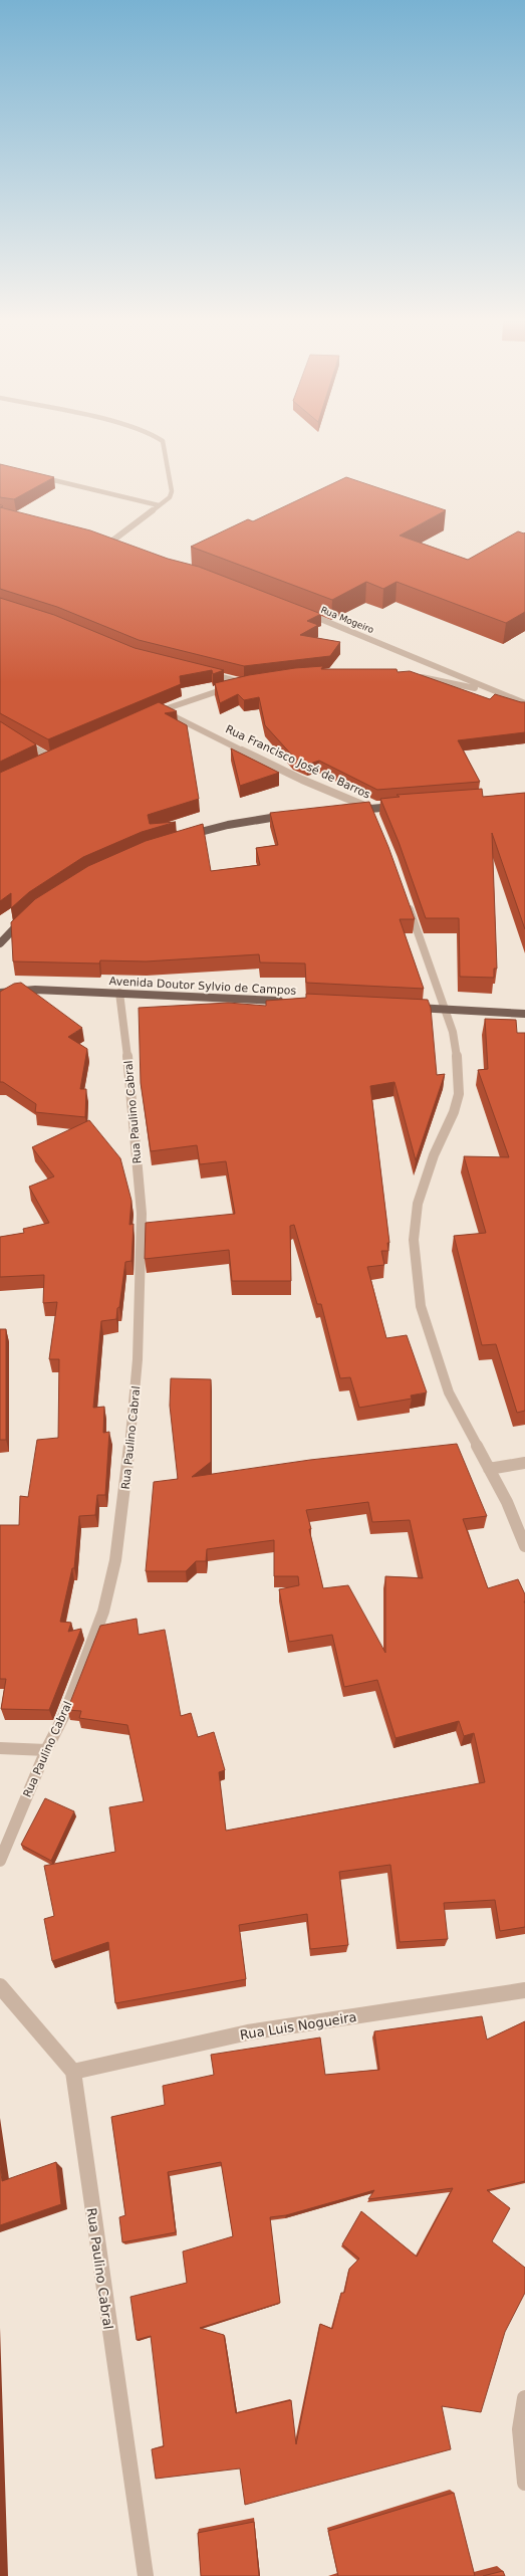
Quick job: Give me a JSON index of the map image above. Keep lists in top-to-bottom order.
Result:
{
  "streets": {
    "main road": ["Avenida Doutor Sylvio de Campos"],
    "street": [
      "Rua Mogeiro",
      "Rua Francisco José de Barros",
      "Rua Paulino Cabral",
      "Rua Luis Nogueira"
    ]
  },
  "crossings": [
    ["Avenida Doutor Sylvio de Campos", "Rua Paulino Cabral"],
    ["Rua Paulino Cabral", "Rua Luis Nogueira"]
  ]
}
